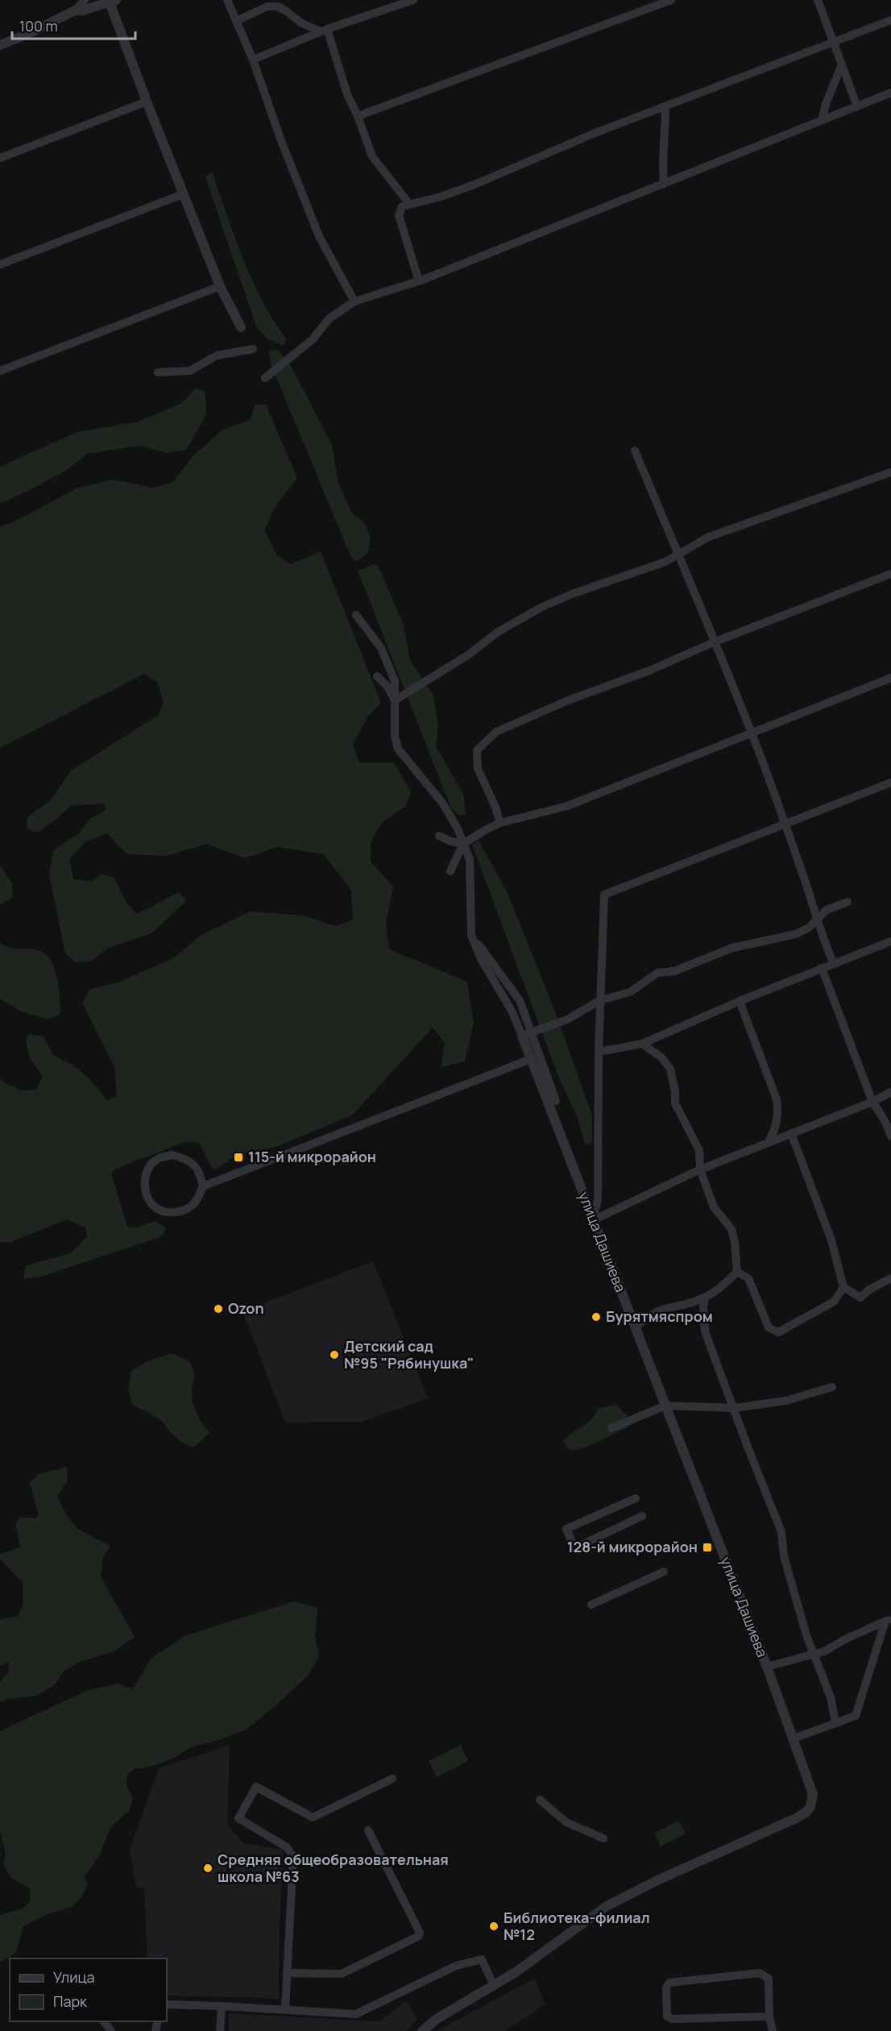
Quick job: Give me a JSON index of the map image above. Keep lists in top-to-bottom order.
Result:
{
  "streets": {
    "street": ["улица Дашиева"]
  },
  "places": {
    "transit": ["115-й микрорайон", "128-й микрорайон"],
    "other": [
      "Ozon",
      "Бурятмяспром",
      "Детский сад №95 \"Рябинушка\"",
      "Средняя общеобразовательная школа №63",
      "Библиотека-филиал №12"
    ]
  },
  "legend": ["Улица", "Парк"],
  "scale_bar": "100 m"
}
